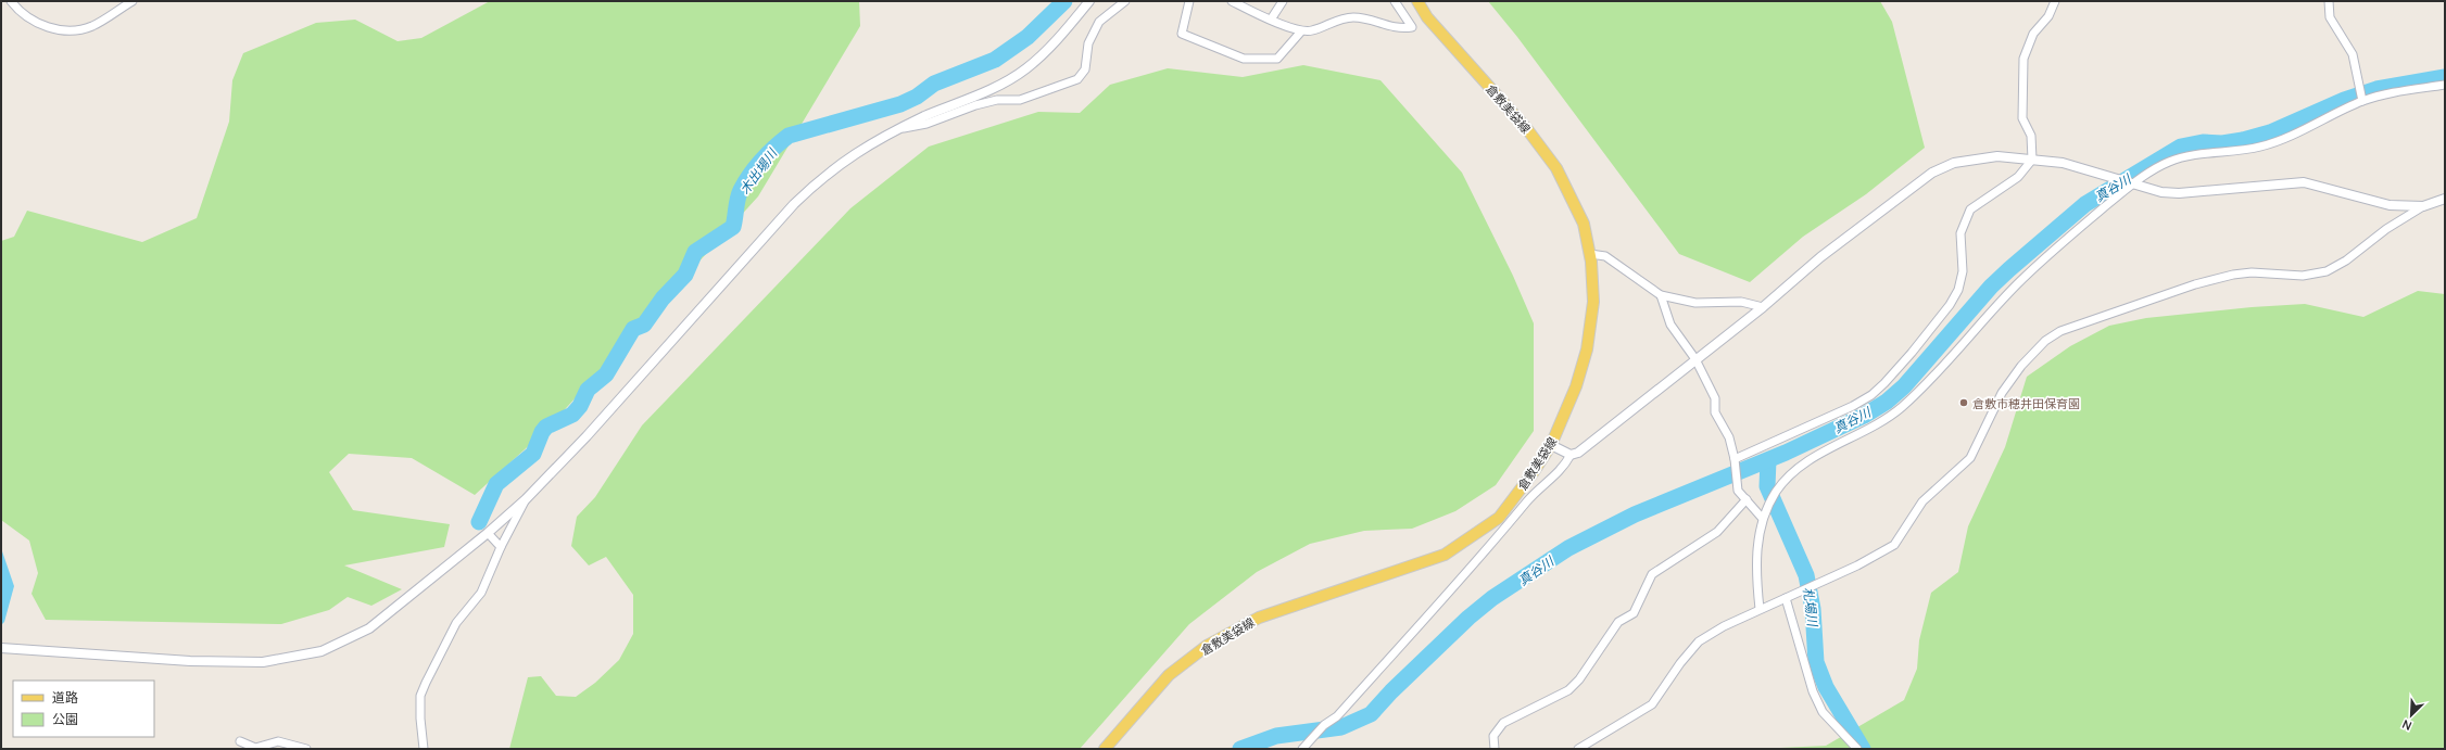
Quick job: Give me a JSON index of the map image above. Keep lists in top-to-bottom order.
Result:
{
  "streets": {
    "main road": ["倉敷美袋線"]
  },
  "water": ["木出場川", "真谷川", "札場川"],
  "places": ["倉敷市穂井田保育園"],
  "legend": ["道路", "公園"],
  "north": "bottom left"
}
